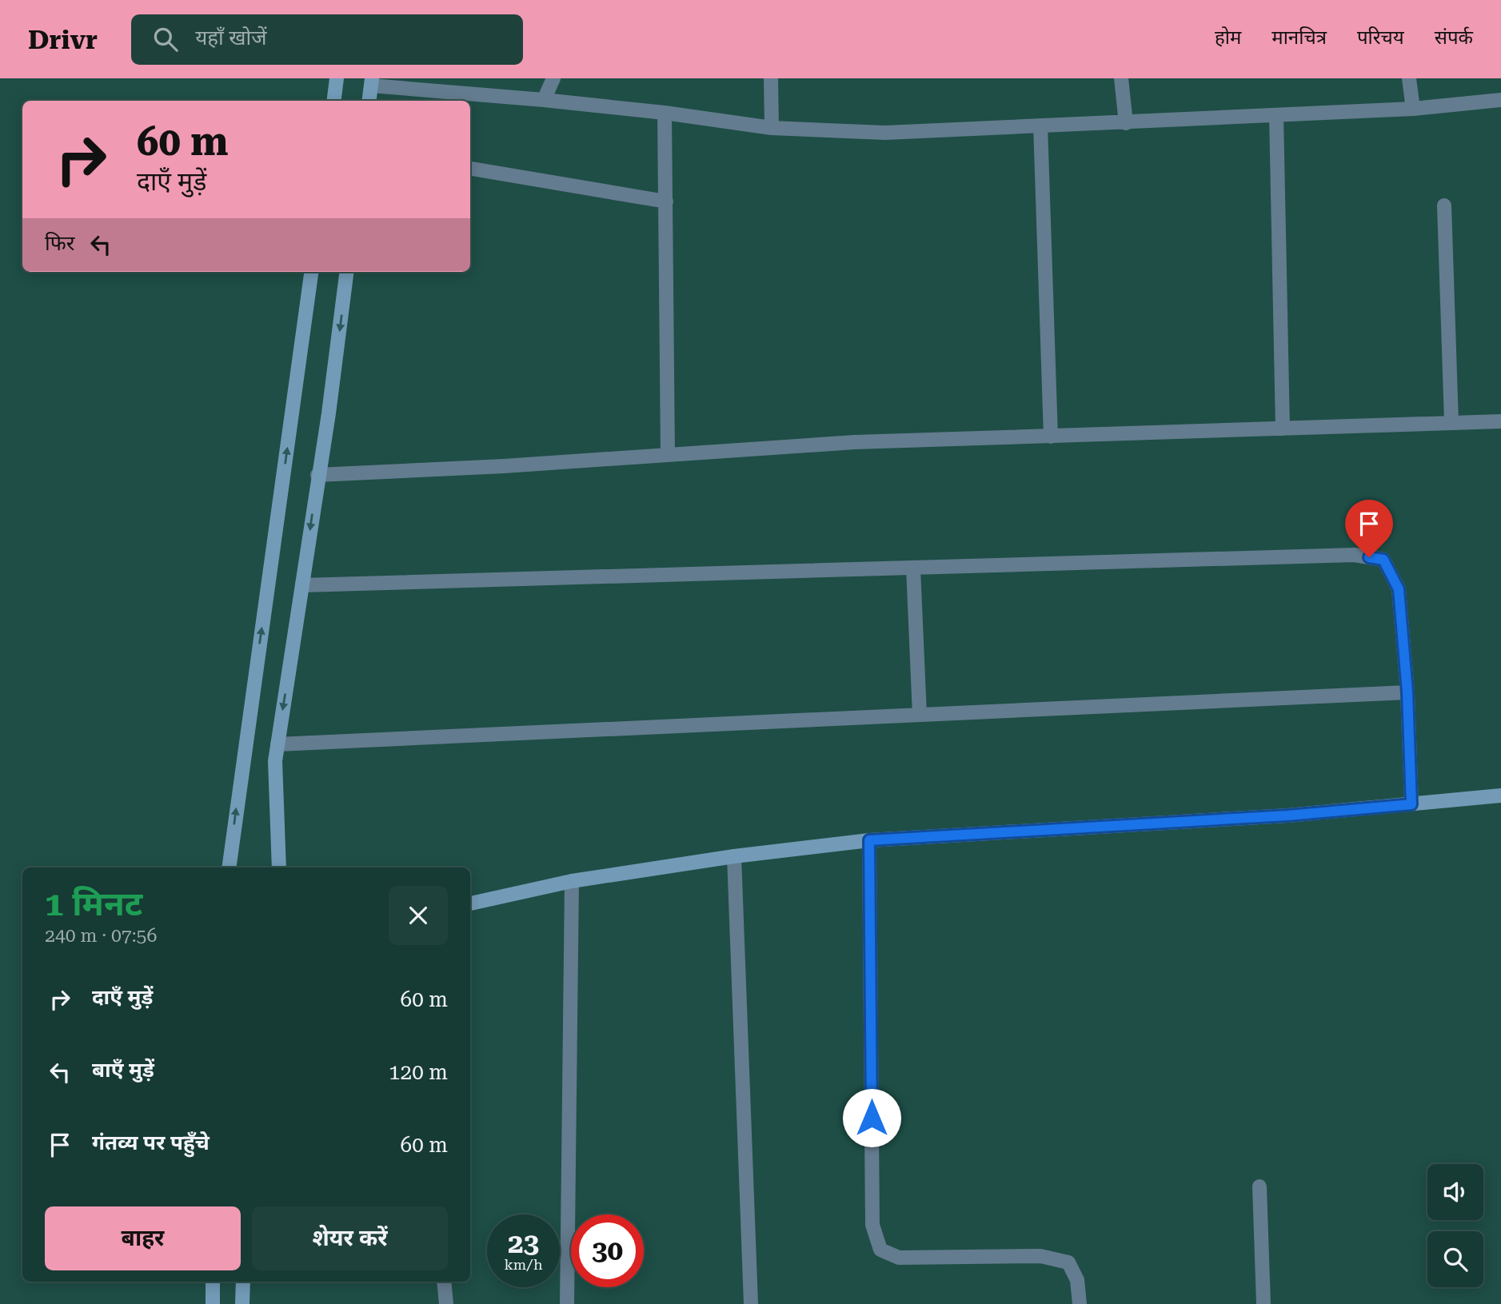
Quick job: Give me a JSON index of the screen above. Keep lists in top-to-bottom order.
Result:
{
  "page": {
    "header": "Drivr",
    "search": "यहाँ खोजें",
    "nav": [
      "होम",
      "मानचित्र",
      "परिचय",
      "संपर्क"
    ],
    "turn": ["60 m", "दाएँ मुड़ें"],
    "then": "फिर",
    "heading": ["1 मिनट", "240 m · 07:56"],
    "list": [
      {
        "name": "दाएँ मुड़ें",
        "value": "60 m"
      },
      {
        "name": "बाएँ मुड़ें",
        "value": "120 m"
      },
      {
        "name": "गंतव्य पर पहुँचे",
        "value": "60 m"
      }
    ],
    "buttons": ["बाहर", "शेयर करें"],
    "speed": "23 km/h",
    "limit": "30"
  }
}
